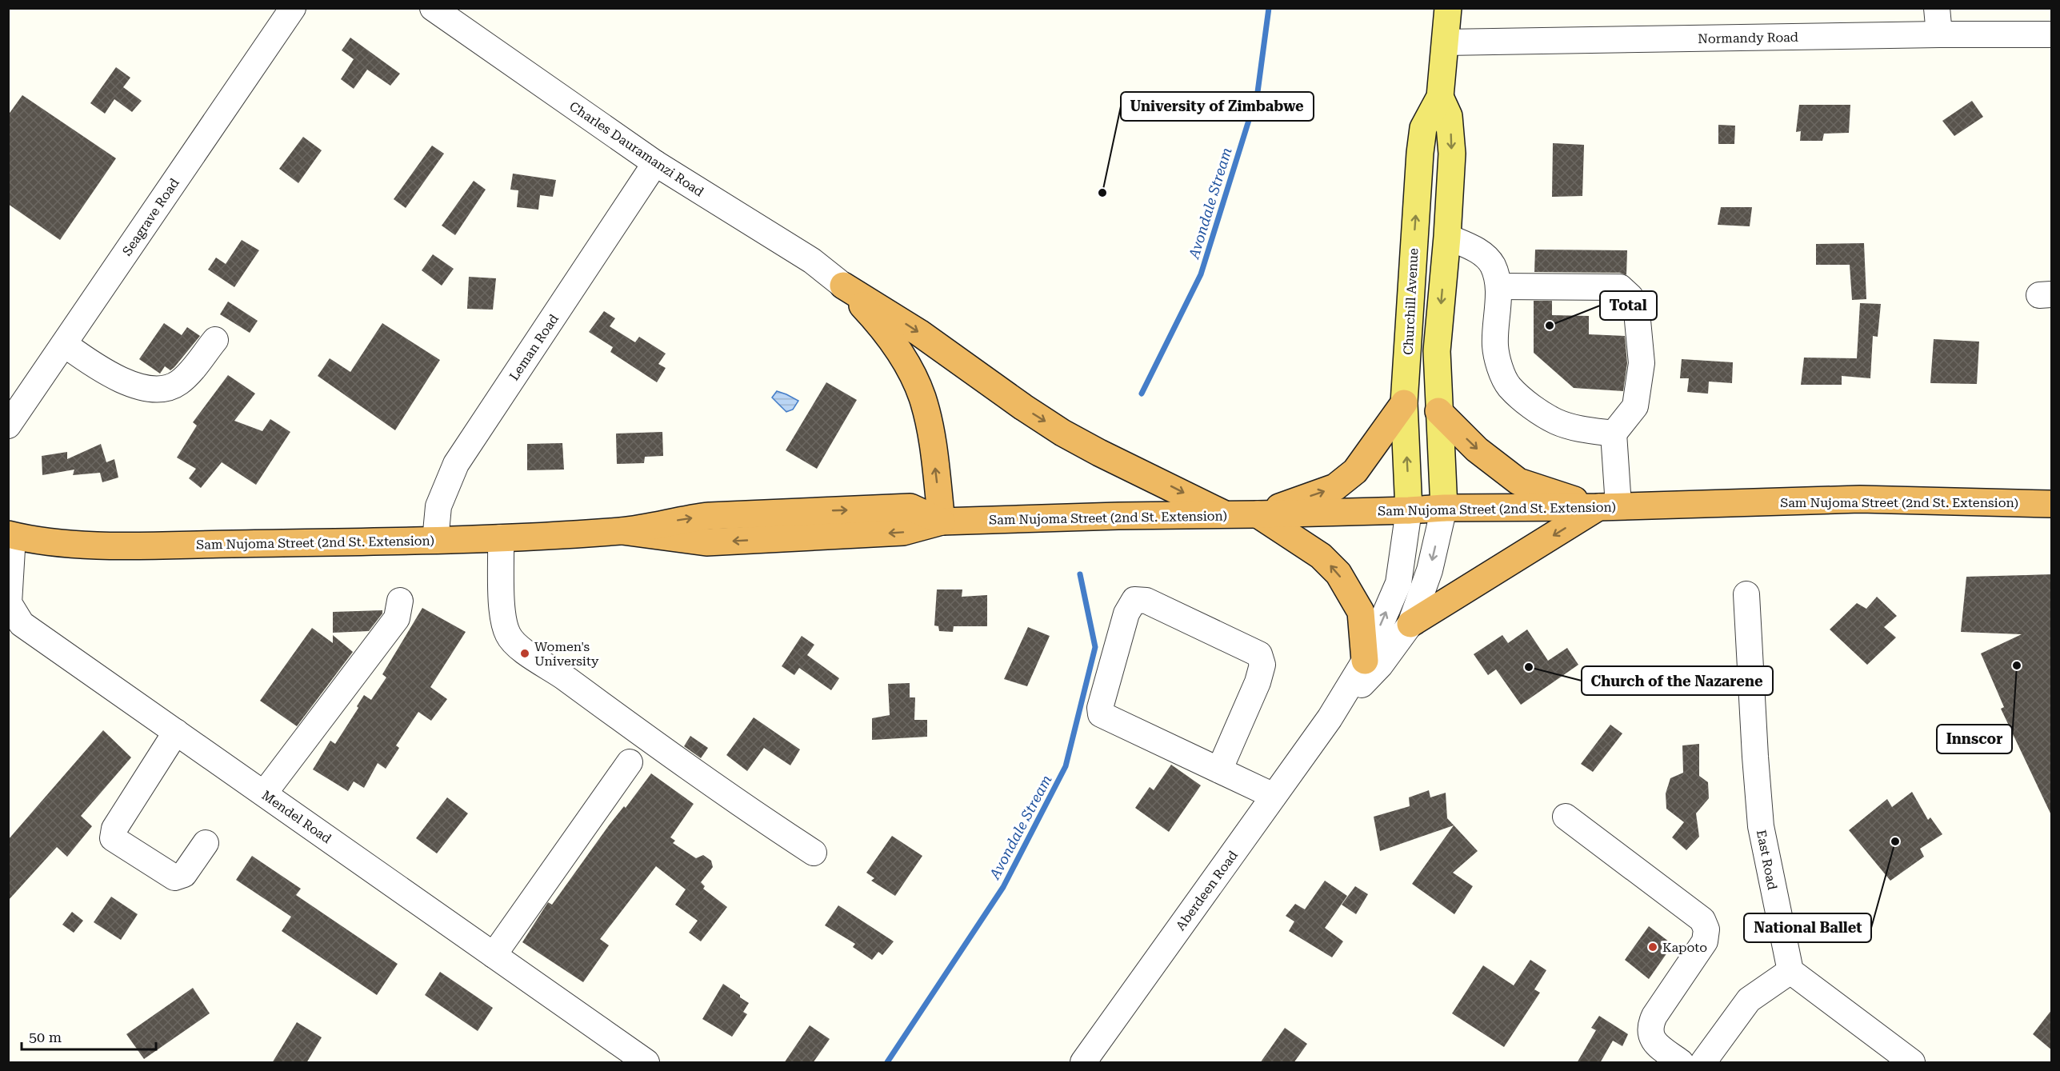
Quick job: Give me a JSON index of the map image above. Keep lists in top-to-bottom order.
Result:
{
  "streets": {
    "highway": ["Sam Nujoma Street (2nd St. Extension)"],
    "main road": ["Churchill Avenue"],
    "street": [
      "Normandy Road",
      "Charles Dauramanzi Road",
      "Seagrave Road",
      "Leman Road",
      "Mendel Road",
      "East Road",
      "Aberdeen Road"
    ]
  },
  "crossings": [
    ["Normandy Road", "Churchill Avenue"],
    ["Charles Dauramanzi Road", "Leman Road"],
    ["Churchill Avenue", "Sam Nujoma Street (2nd St. Extension)"],
    ["Churchill Avenue", "Aberdeen Road"],
    ["Leman Road", "Sam Nujoma Street (2nd St. Extension)"],
    ["Sam Nujoma Street (2nd St. Extension)", "Mendel Road"],
    ["Sam Nujoma Street (2nd St. Extension)", "Aberdeen Road"]
  ],
  "water": ["Avondale Stream"],
  "places": [
    "University of Zimbabwe",
    "Total",
    "Women's University",
    "Innscor",
    "Church of the Nazarene",
    "National Ballet",
    "Kapoto"
  ],
  "scale_bar": "50 m"
}
